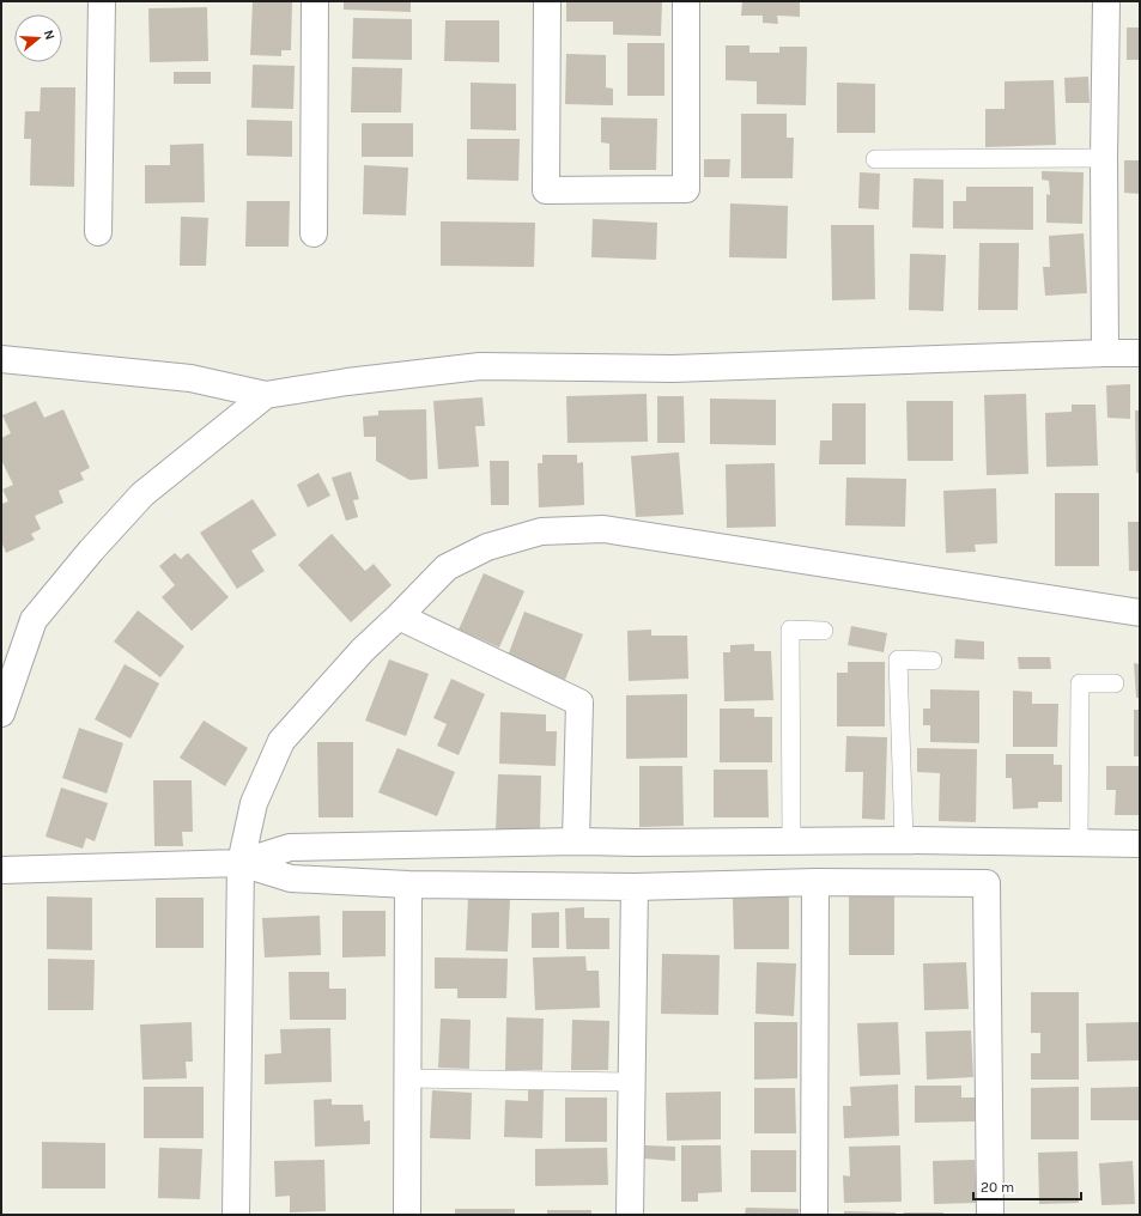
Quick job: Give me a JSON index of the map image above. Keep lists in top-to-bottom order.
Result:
{
  "scale_bar": "20 m",
  "north": "right"
}
